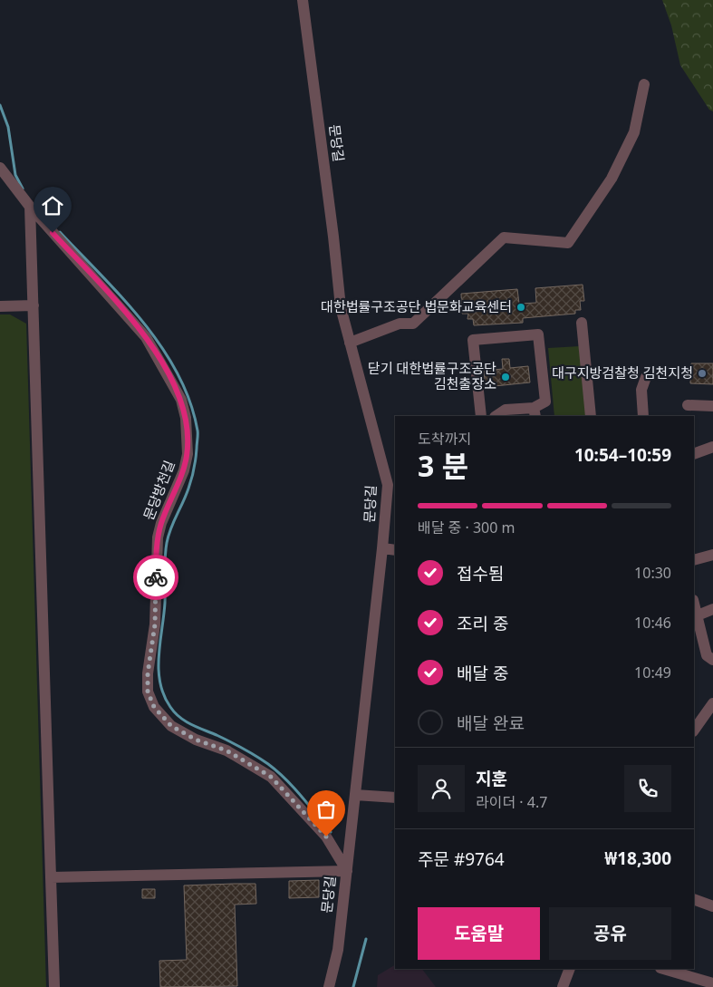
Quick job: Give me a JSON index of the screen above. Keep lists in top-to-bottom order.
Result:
{
  "streets": {
    "street": ["문당길", "문당방천길"]
  },
  "crossings": [
    ["문당길", "문당방천길"]
  ],
  "places": ["대한법률구조공단 법문화교육센터", "대구지방검찰청 김천지청", "닫기 대한법률구조공단 김천출장소"],
  "page": {
    "heading": ["3 분", "도착까지", "10:54–10:59"],
    "panel": [
      "지훈",
      "라이더 · 4.7",
      "주문 #9764",
      "₩18,300"
    ],
    "bar": "배달 중 · 300 m",
    "list": [
      ["접수됨", "10:30"],
      ["조리 중", "10:46"],
      ["배달 중", "10:49"],
      "배달 완료"
    ],
    "buttons": ["도움말", "공유"]
  }
}
